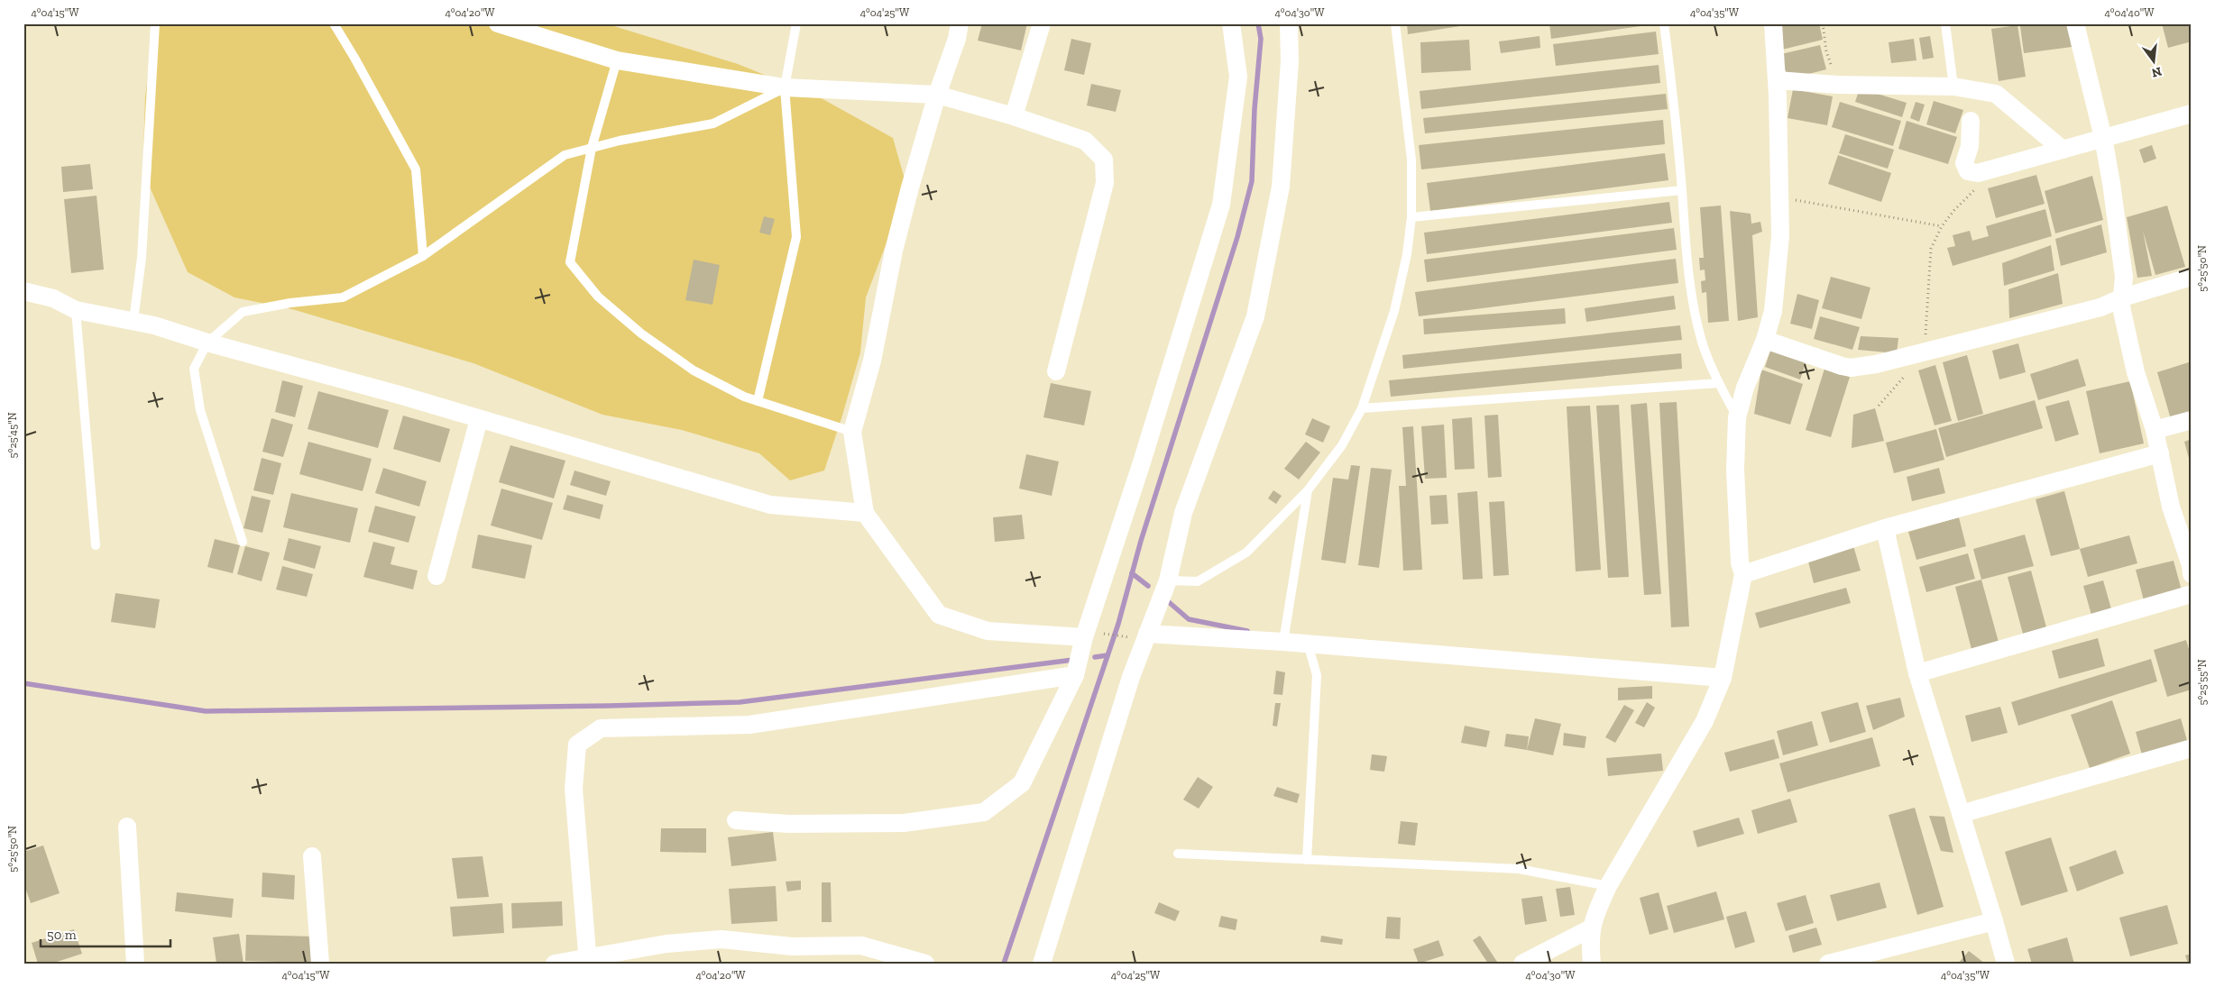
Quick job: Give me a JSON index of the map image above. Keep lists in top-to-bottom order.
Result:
{
  "scale_bar": "50 m",
  "north": "bottom",
  "coordinates": [
    "4°04'15\"W",
    "4°04'20\"W",
    "4°04'25\"W",
    "4°04'30\"W",
    "4°04'35\"W",
    "4°04'40\"W",
    "5°25'50\"N",
    "5°25'45\"N",
    "5°25'55\"N"
  ]
}
